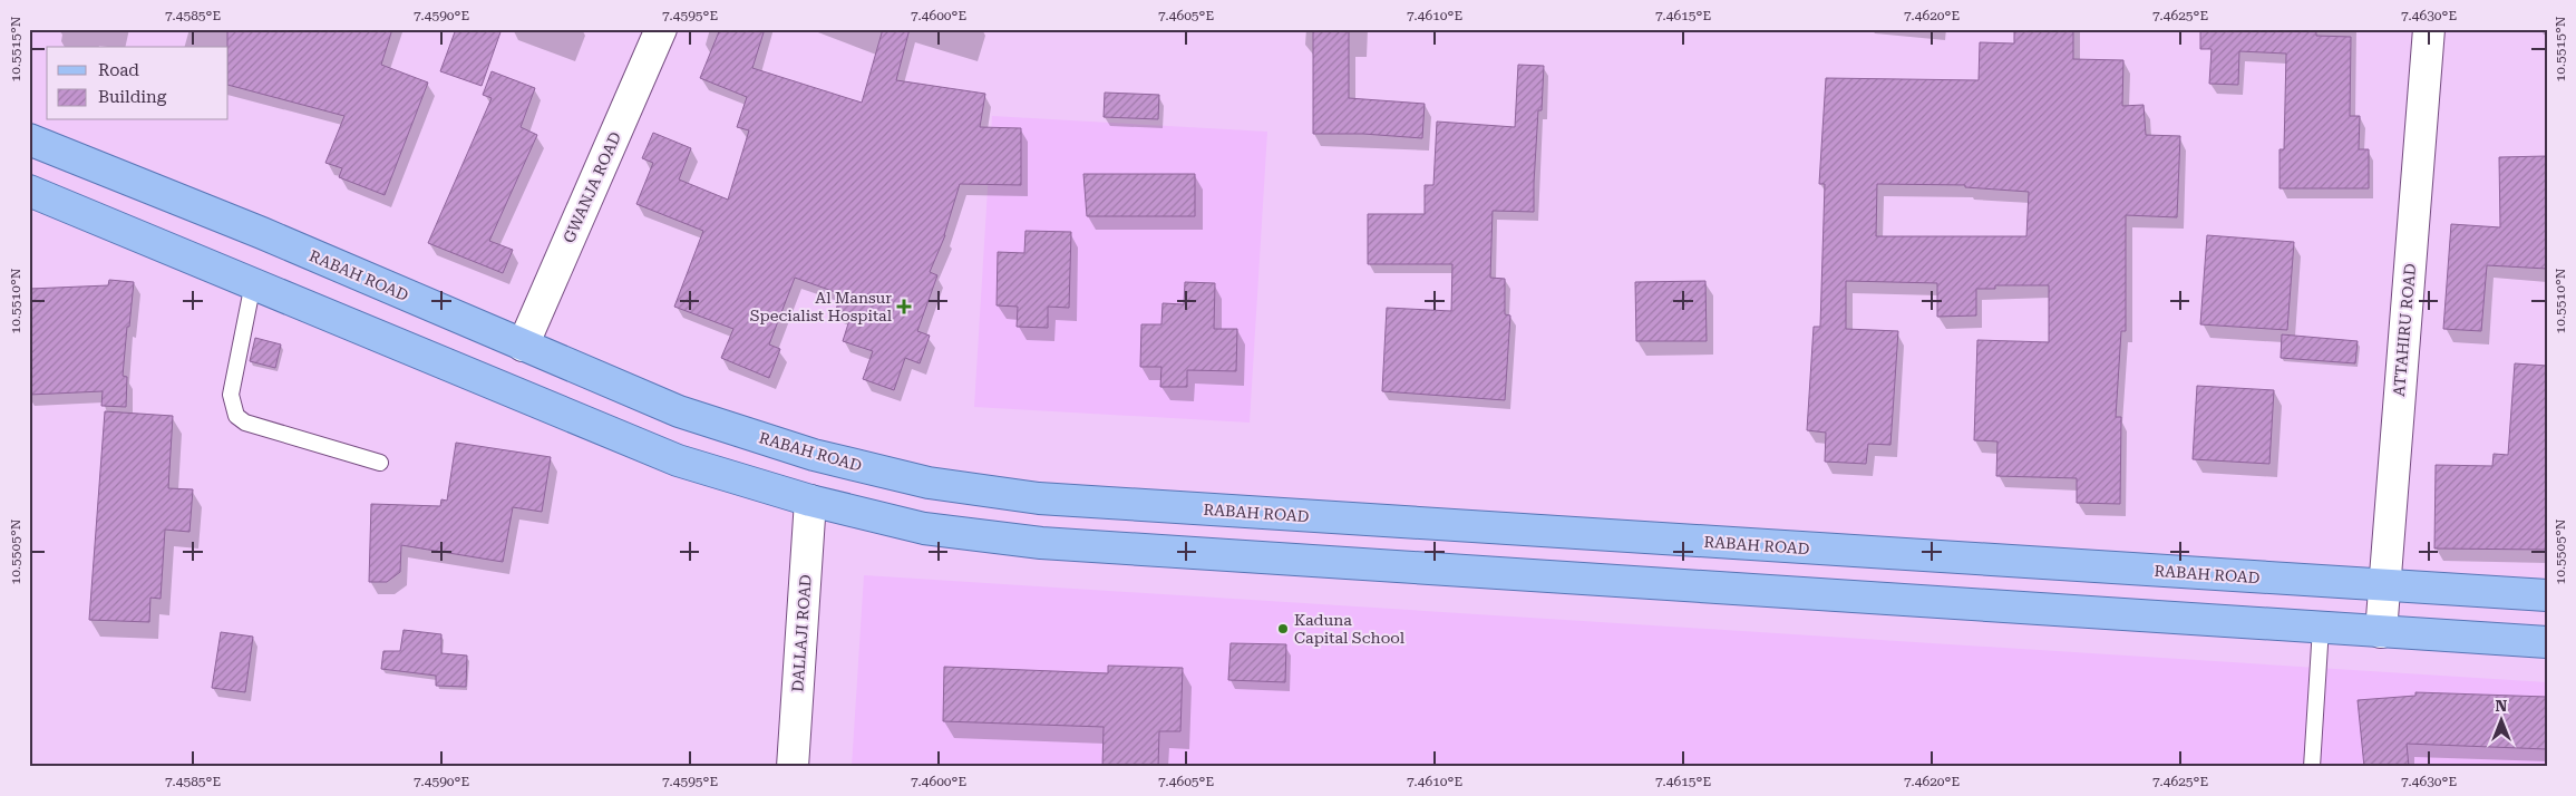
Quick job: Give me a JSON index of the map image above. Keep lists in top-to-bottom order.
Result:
{
  "streets": {
    "main road": ["RABAH ROAD"],
    "street": ["GWANJA ROAD", "ATTAHIRU ROAD", "DALLAJI ROAD"]
  },
  "crossings": [
    ["GWANJA ROAD", "RABAH ROAD"],
    ["RABAH ROAD", "ATTAHIRU ROAD"]
  ],
  "places": {
    "health": ["Al Mansur Specialist Hospital"],
    "other": ["Kaduna Capital School"]
  },
  "legend": ["Road", "Building"],
  "north": "top",
  "coordinates": [
    "7.4585°E",
    "7.4590°E",
    "7.4595°E",
    "7.4600°E",
    "7.4605°E",
    "7.4610°E",
    "7.4615°E",
    "7.4620°E",
    "7.4625°E",
    "7.4630°E",
    "10.5515°N",
    "10.5510°N",
    "10.5505°N"
  ]
}
